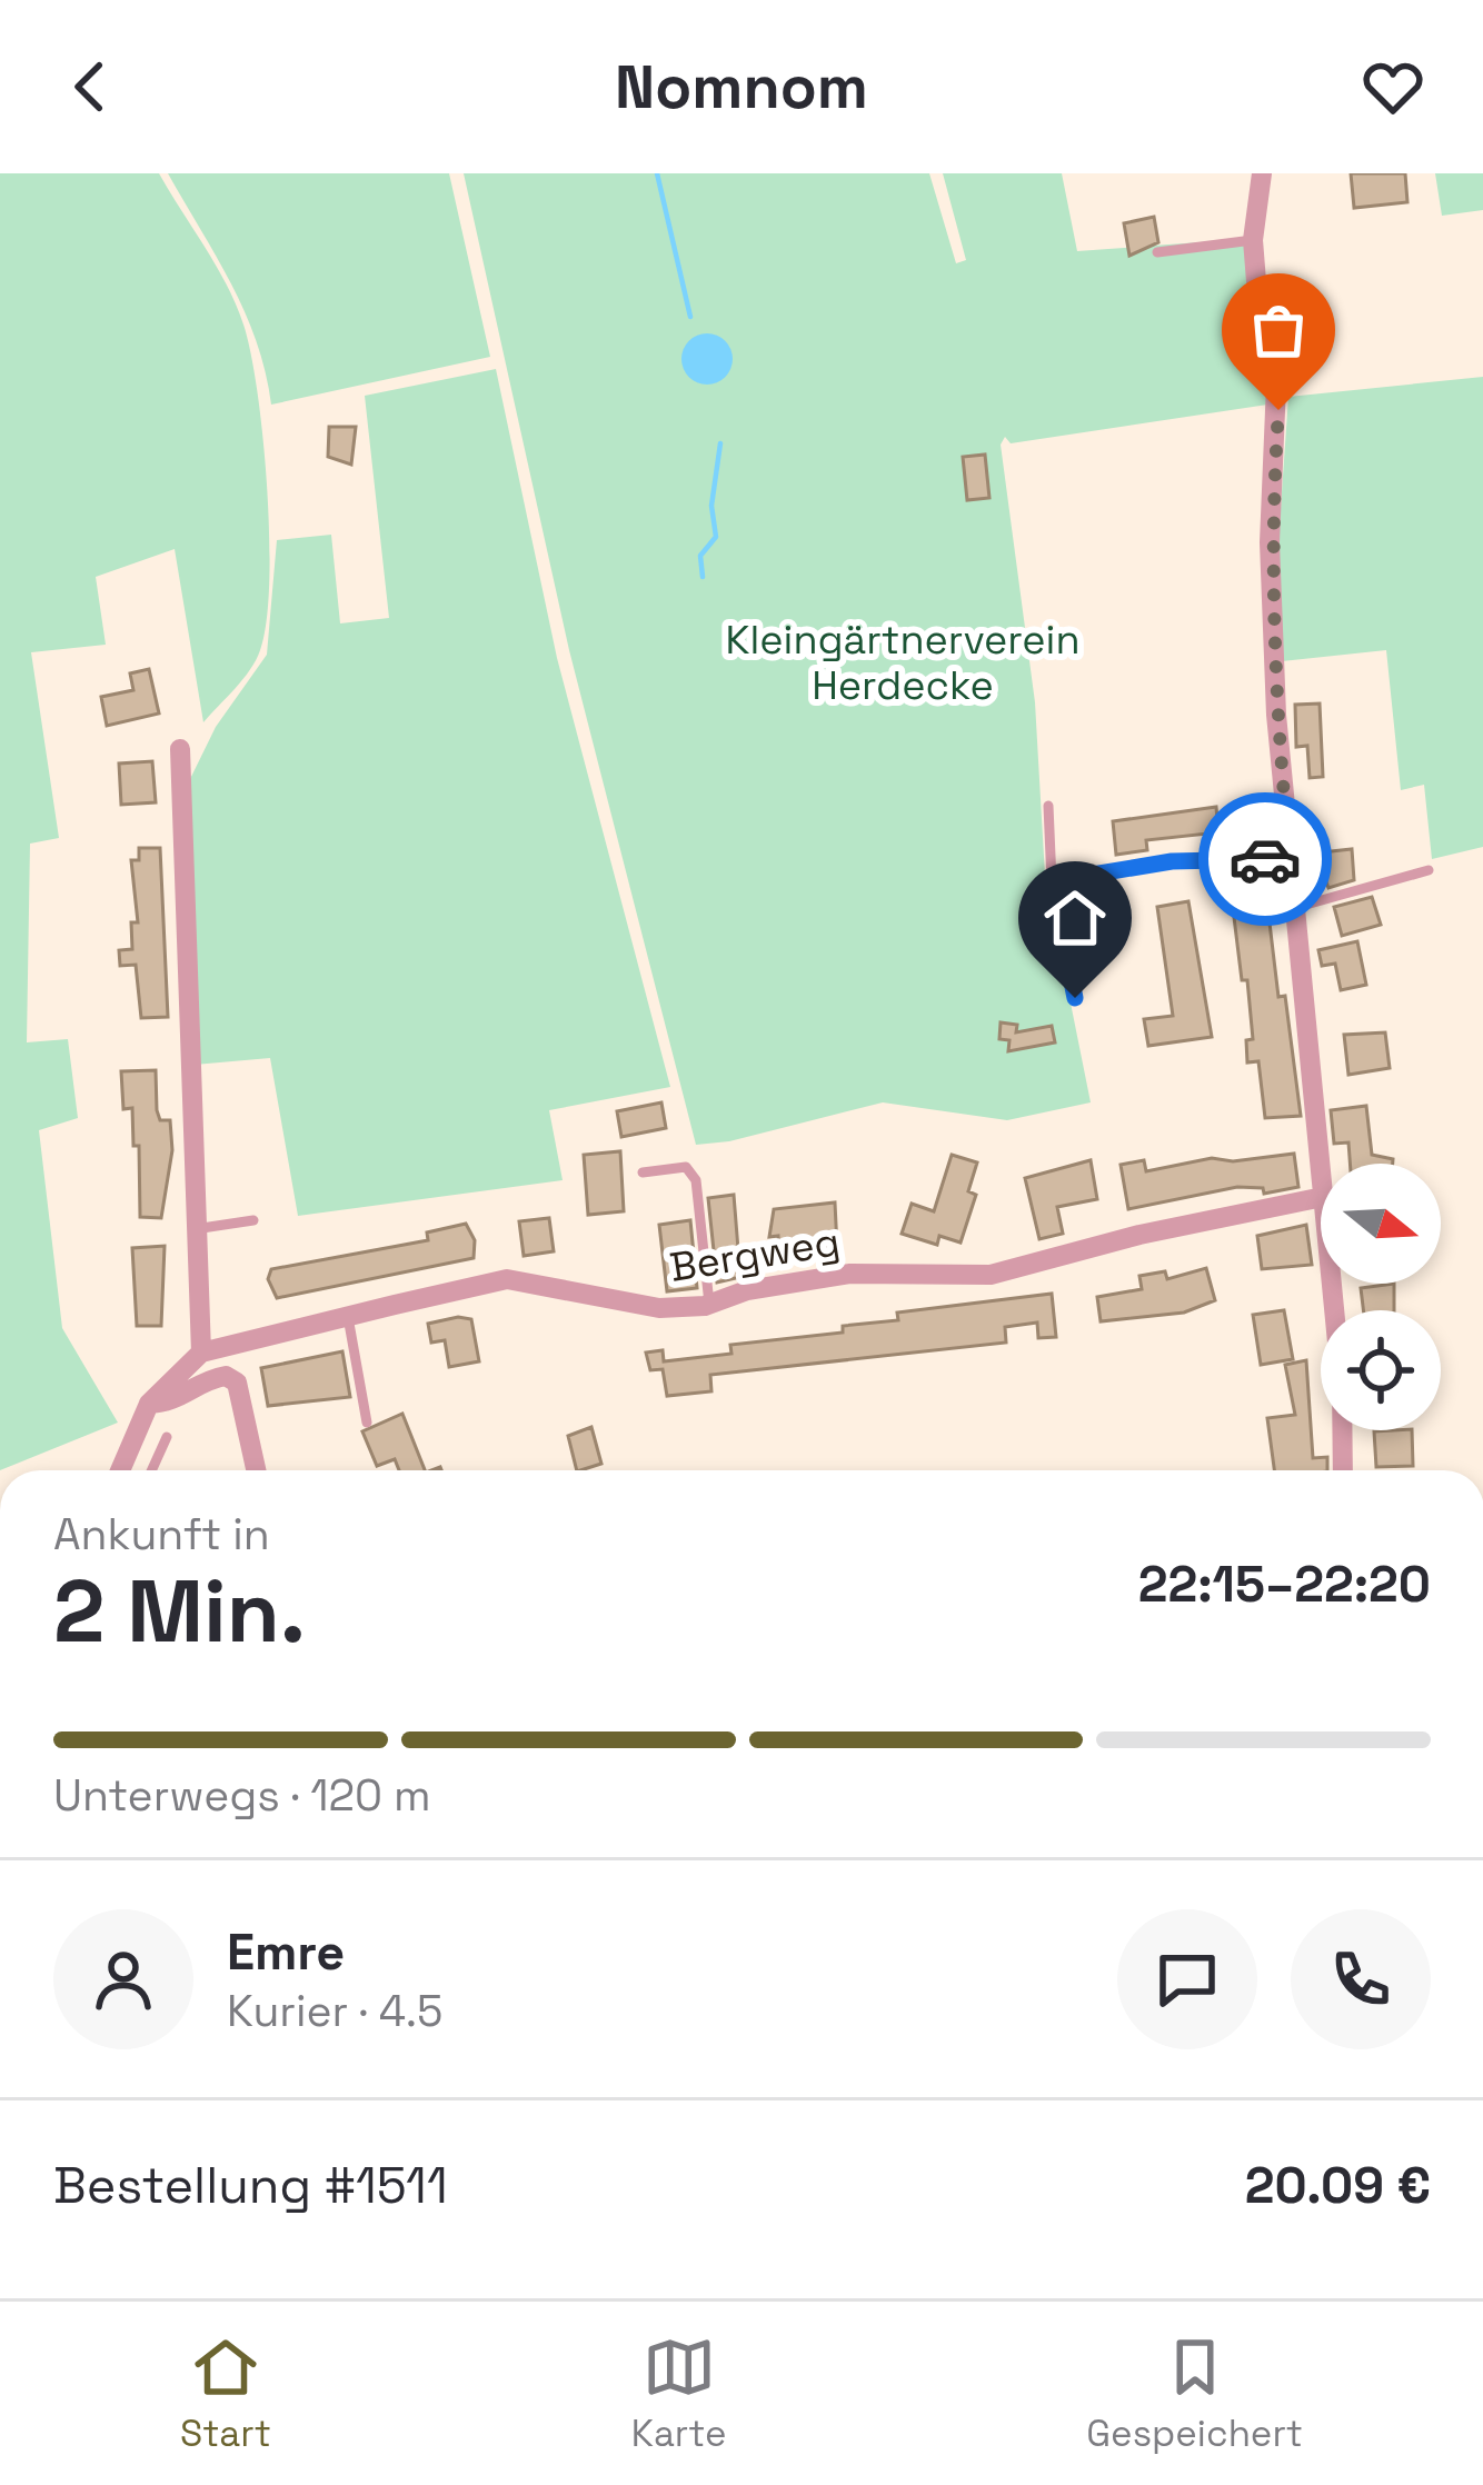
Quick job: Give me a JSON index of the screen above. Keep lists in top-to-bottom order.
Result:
{
  "streets": {
    "street": ["Bergweg"]
  },
  "parks": ["Kleingärtnerverein Herdecke"],
  "north": "right",
  "page": {
    "header": "Nomnom",
    "heading": ["2 Min.", "Ankunft in", "22:15–22:20"],
    "panel": [
      "Emre",
      "Kurier · 4.5",
      "Bestellung #1511",
      "20.09 €"
    ],
    "bar": "Unterwegs · 120 m",
    "tabs": ["Start", "Karte", "Gespeichert"]
  }
}
